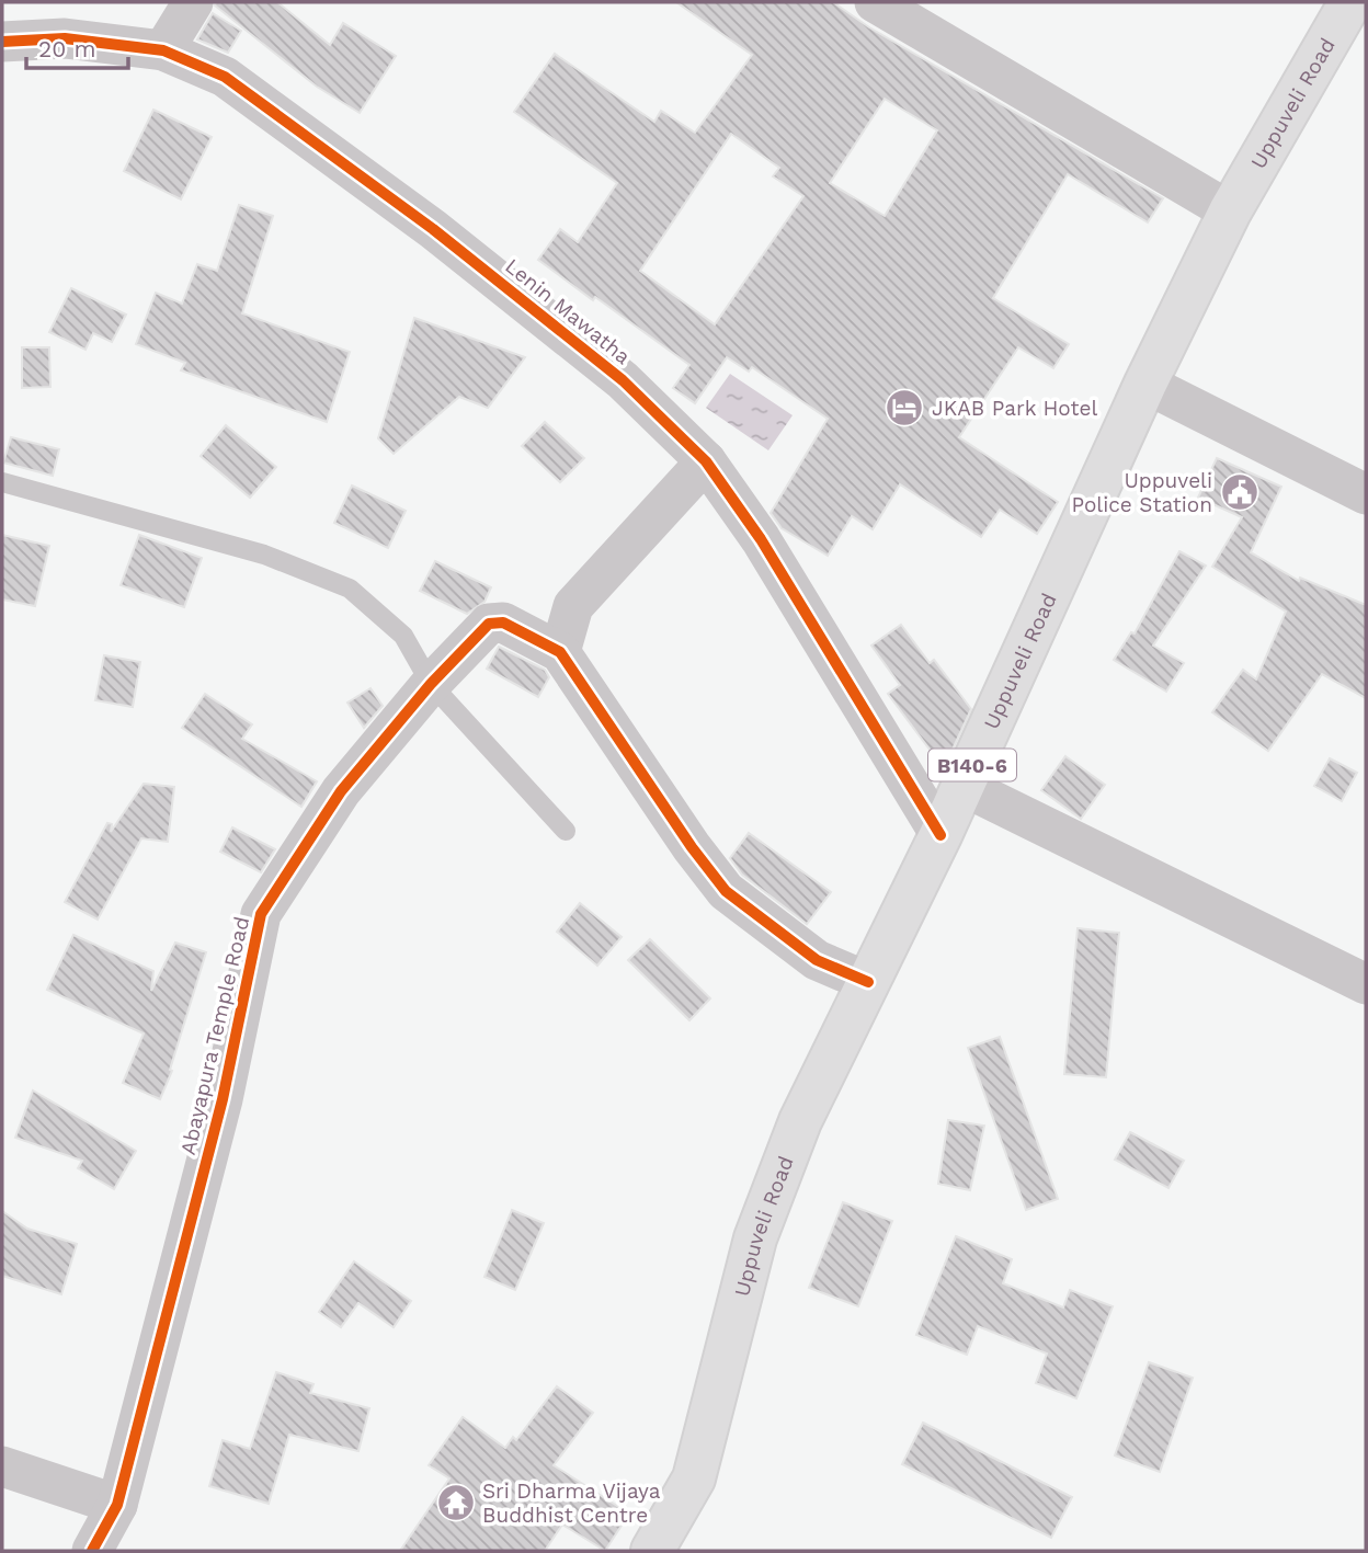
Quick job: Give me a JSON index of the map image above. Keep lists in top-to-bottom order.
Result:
{
  "streets": {
    "main road": ["Uppuveli Road", "B140-6"],
    "street": ["Lenin Mawatha", "Abayapura Temple Road"]
  },
  "crossings": [
    ["Uppuveli Road", "Lenin Mawatha"],
    ["Uppuveli Road", "Abayapura Temple Road"]
  ],
  "places": {
    "hotel": ["JKAB Park Hotel"],
    "public building": ["Uppuveli Police Station"],
    "temple": ["Sri Dharma Vijaya Buddhist Centre"]
  },
  "scale_bar": "20 m"
}
